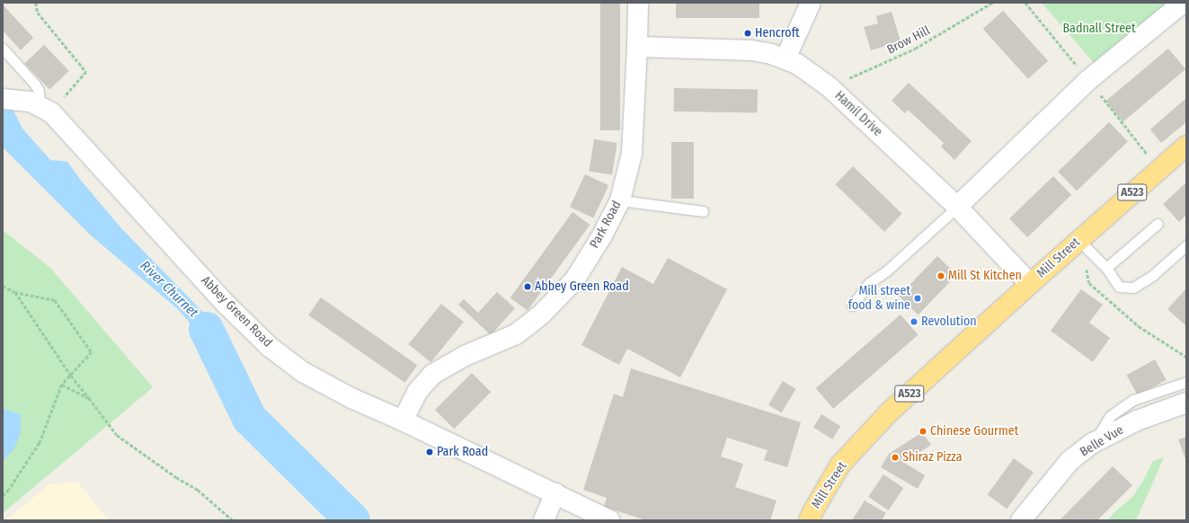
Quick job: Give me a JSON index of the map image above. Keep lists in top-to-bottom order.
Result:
{
  "streets": {
    "highway": ["A523", "Mill Street"],
    "street": [
      "Hamil Drive",
      "Park Road",
      "Abbey Green Road",
      "Belle Vue"
    ],
    "path": ["Brow Hill"]
  },
  "crossings": [
    ["Brow Hill", "Hamil Drive"],
    ["Hamil Drive", "Park Road"],
    ["Hamil Drive", "Mill Street"],
    ["Park Road", "Abbey Green Road"]
  ],
  "water": ["River Churnet"],
  "parks": ["Badnall Street"],
  "places": [
    "Hencroft",
    "Mill St Kitchen",
    "Abbey Green Road",
    "Mill street food & wine",
    "Revolution",
    "Chinese Gourmet",
    "Park Road",
    "Shiraz Pizza"
  ]
}
